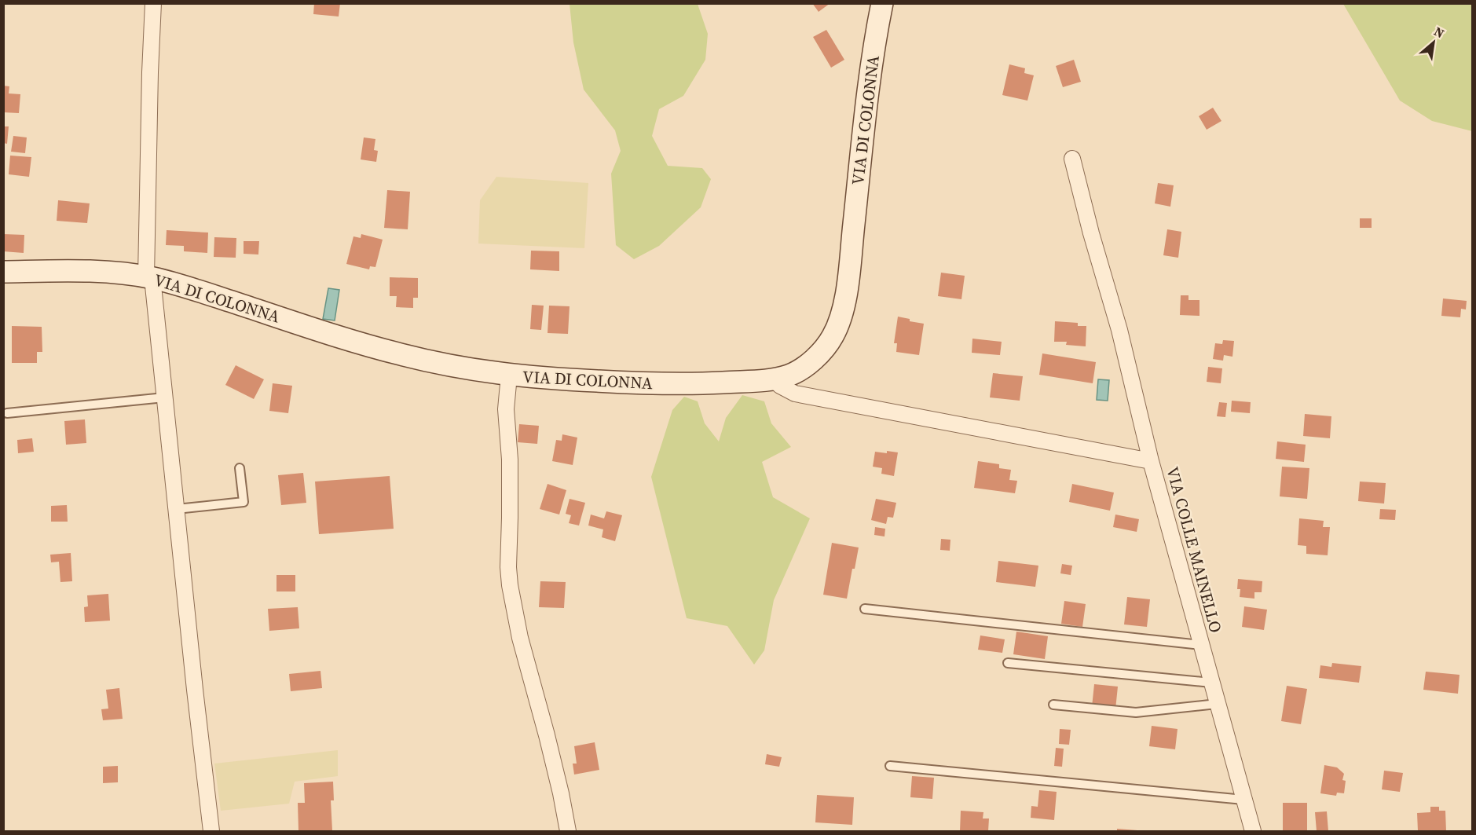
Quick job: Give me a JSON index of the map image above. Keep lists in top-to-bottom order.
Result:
{
  "streets": {
    "street": ["VIA DI COLONNA", "VIA COLLE MAINELLO"]
  },
  "crossings": [
    ["VIA DI COLONNA", "VIA COLLE MAINELLO"]
  ],
  "north": "top right"
}
